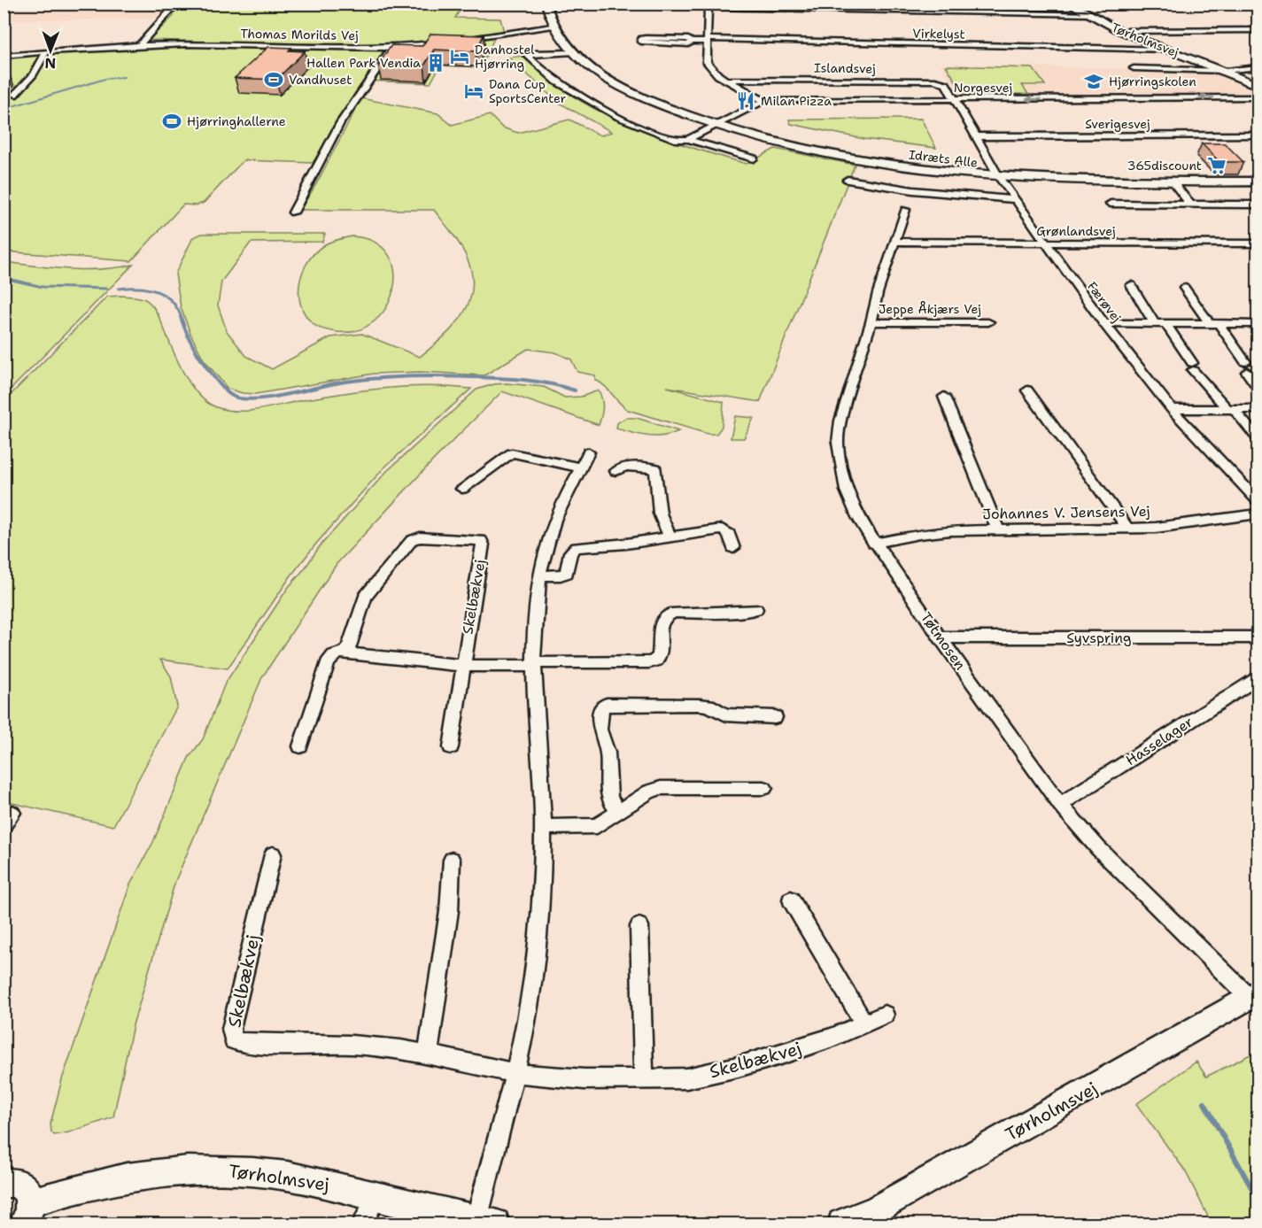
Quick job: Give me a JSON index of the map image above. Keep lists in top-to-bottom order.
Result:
{
  "streets": {
    "street": [
      "Virkelyst",
      "Thomas Morilds Vej",
      "Tørholmsvej",
      "Islandsvej",
      "Norgesvej",
      "Sverigesvej",
      "Idræts Alle",
      "Grønlandsvej",
      "Færøvej",
      "Jeppe Åkjærs Vej",
      "Johannes V. Jensens Vej",
      "Skelbækvej",
      "Syvspring",
      "Tøtmosen",
      "Hasselager"
    ]
  },
  "crossings": [
    ["Virkelyst", "Tørholmsvej"],
    ["Tørholmsvej", "Tøtmosen"],
    ["Islandsvej", "Norgesvej"],
    ["Islandsvej", "Færøvej"],
    ["Norgesvej", "Idræts Alle"],
    ["Norgesvej", "Færøvej"],
    ["Sverigesvej", "Færøvej"],
    ["Idræts Alle", "Færøvej"],
    ["Grønlandsvej", "Færøvej"],
    ["Grønlandsvej", "Tøtmosen"],
    ["Jeppe Åkjærs Vej", "Tøtmosen"],
    ["Johannes V. Jensens Vej", "Tøtmosen"],
    ["Syvspring", "Tøtmosen"],
    ["Tøtmosen", "Hasselager"]
  ],
  "places": {
    "hotel": ["Danhostel Hjørring", "Dana Cup SportsCenter"],
    "building": ["Hallen Park Vendia"],
    "sports": ["Vandhuset", "Hjørringhallerne"],
    "school or university": ["Hjørringskolen"],
    "restaurant": ["Milan Pizza"],
    "supermarket": ["365discount"]
  },
  "north": "bottom"
}
